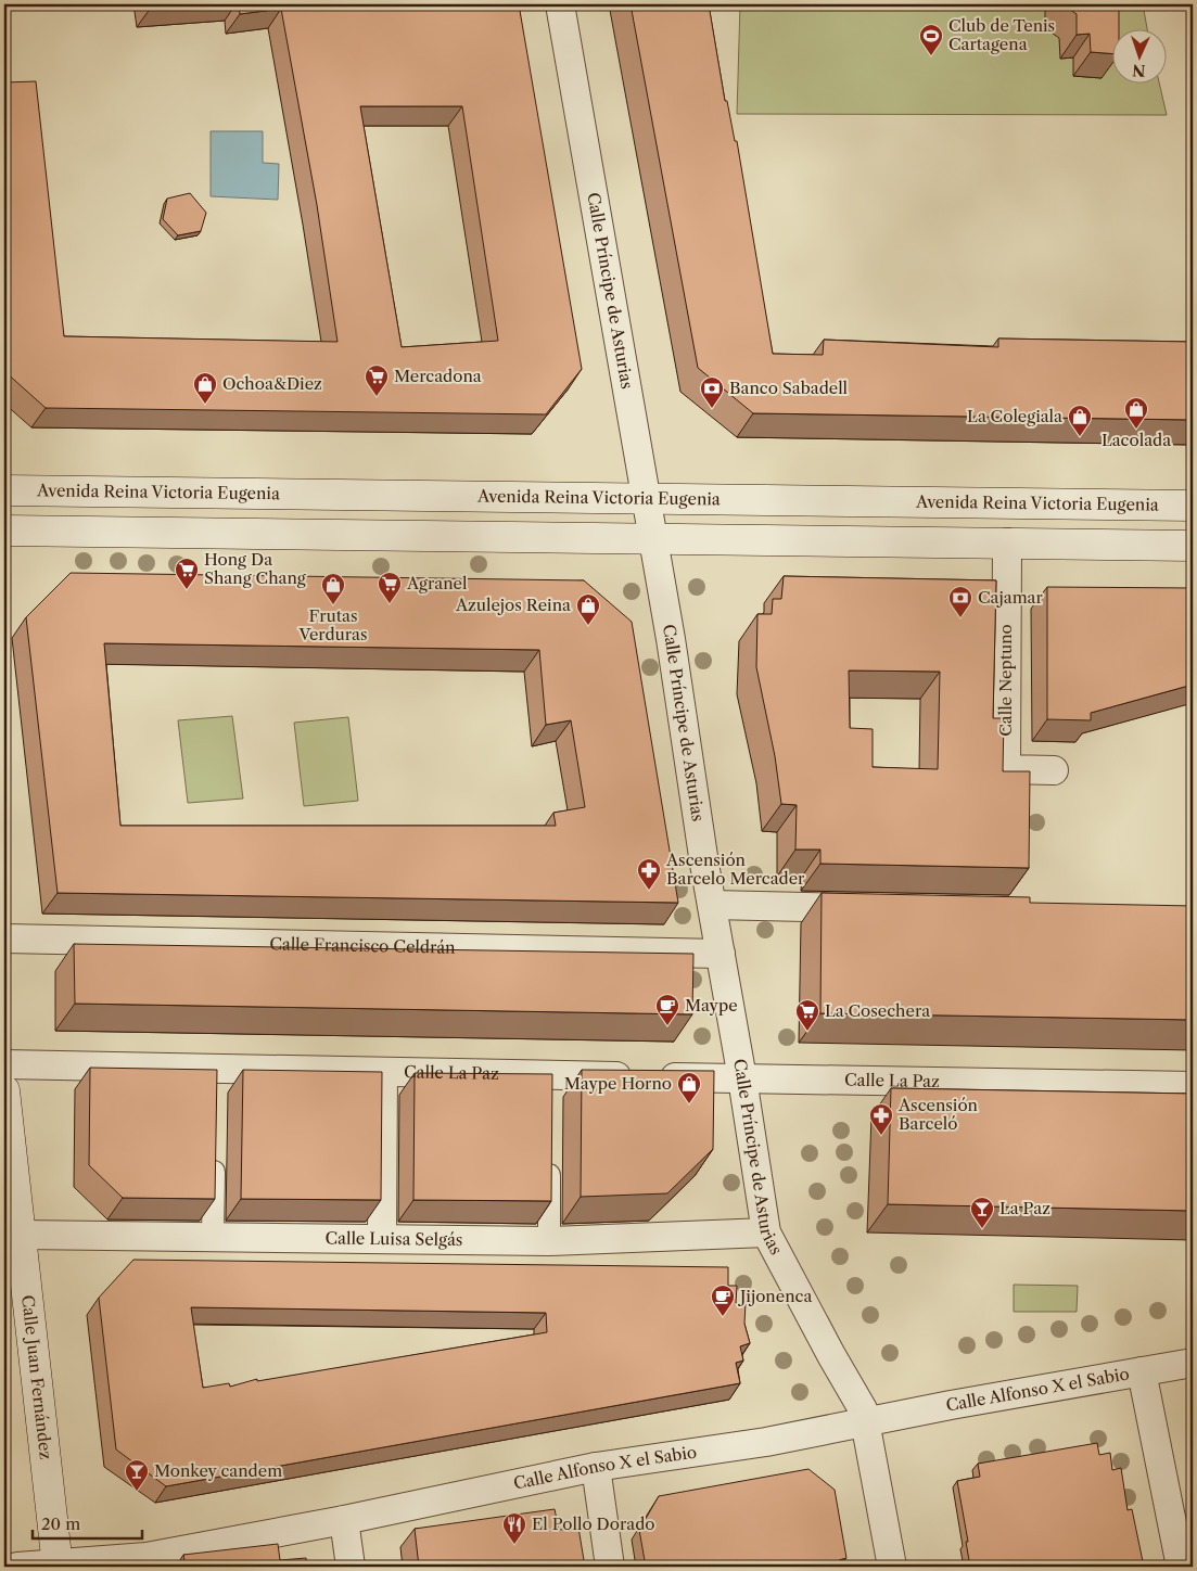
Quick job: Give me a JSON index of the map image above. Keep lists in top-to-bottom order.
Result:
{
  "streets": {
    "main road": ["Avenida Reina Victoria Eugenia", "Calle Juan Fernández"],
    "street": [
      "Calle Príncipe de Asturias",
      "Calle Neptuno",
      "Calle Francisco Celdrán",
      "Calle La Paz",
      "Calle Luisa Selgás",
      "Calle Alfonso X el Sabio"
    ]
  },
  "crossings": [
    ["Calle Príncipe de Asturias", "Avenida Reina Victoria Eugenia"],
    ["Calle Príncipe de Asturias", "Calle Francisco Celdrán"],
    ["Calle Príncipe de Asturias", "Calle La Paz"],
    ["Calle Príncipe de Asturias", "Calle Luisa Selgás"],
    ["Calle Príncipe de Asturias", "Calle Alfonso X el Sabio"],
    ["Calle Luisa Selgás", "Calle Juan Fernández"],
    ["Calle Juan Fernández", "Calle Alfonso X el Sabio"]
  ],
  "places": {
    "sports": ["Club de Tenis Cartagena"],
    "supermarket": [
      "Mercadona",
      "Hong Da Shang Chang",
      "Agranel",
      "La Cosechera"
    ],
    "shop": [
      "Ochoa&Diez",
      "Lacolada",
      "La Colegiala",
      "Frutas Verduras",
      "Azulejos Reina",
      "Maype Horno"
    ],
    "bank": ["Banco Sabadell", "Cajamar"],
    "pharmacy": ["Ascensión Barcelo Mercader", "Ascensión Barceló"],
    "cafe": ["Maype", "Jijonenca"],
    "bar": ["La Paz", "Monkey candem"],
    "restaurant": ["El Pollo Dorado"]
  },
  "scale_bar": "20 m",
  "north": "bottom"
}
